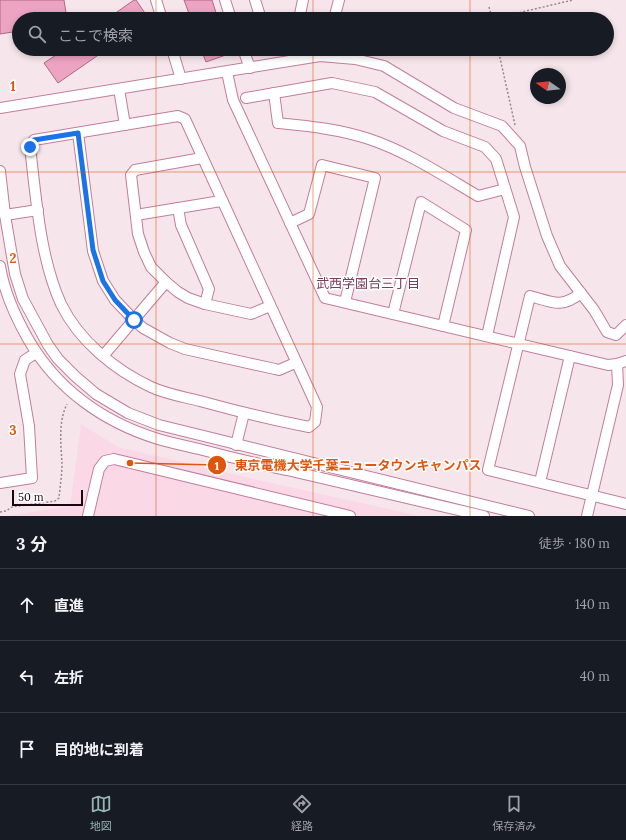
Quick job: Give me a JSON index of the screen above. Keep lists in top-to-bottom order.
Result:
{
  "districts": ["武西学園台三丁目"],
  "places": ["東京電機大学千葉ニュータウンキャンパス"],
  "scale_bar": "50 m",
  "north": "left",
  "page": {
    "search": "ここで検索",
    "scale": "50 m",
    "heading": ["3 分", "徒歩 · 180 m"],
    "list": [
      ["直進", "140 m"],
      ["左折", "40 m"],
      "目的地に到着"
    ],
    "nav": ["地図", "経路", "保存済み"]
  },
  "grid": {
    "rows": ["1", "2", "3"]
  }
}
